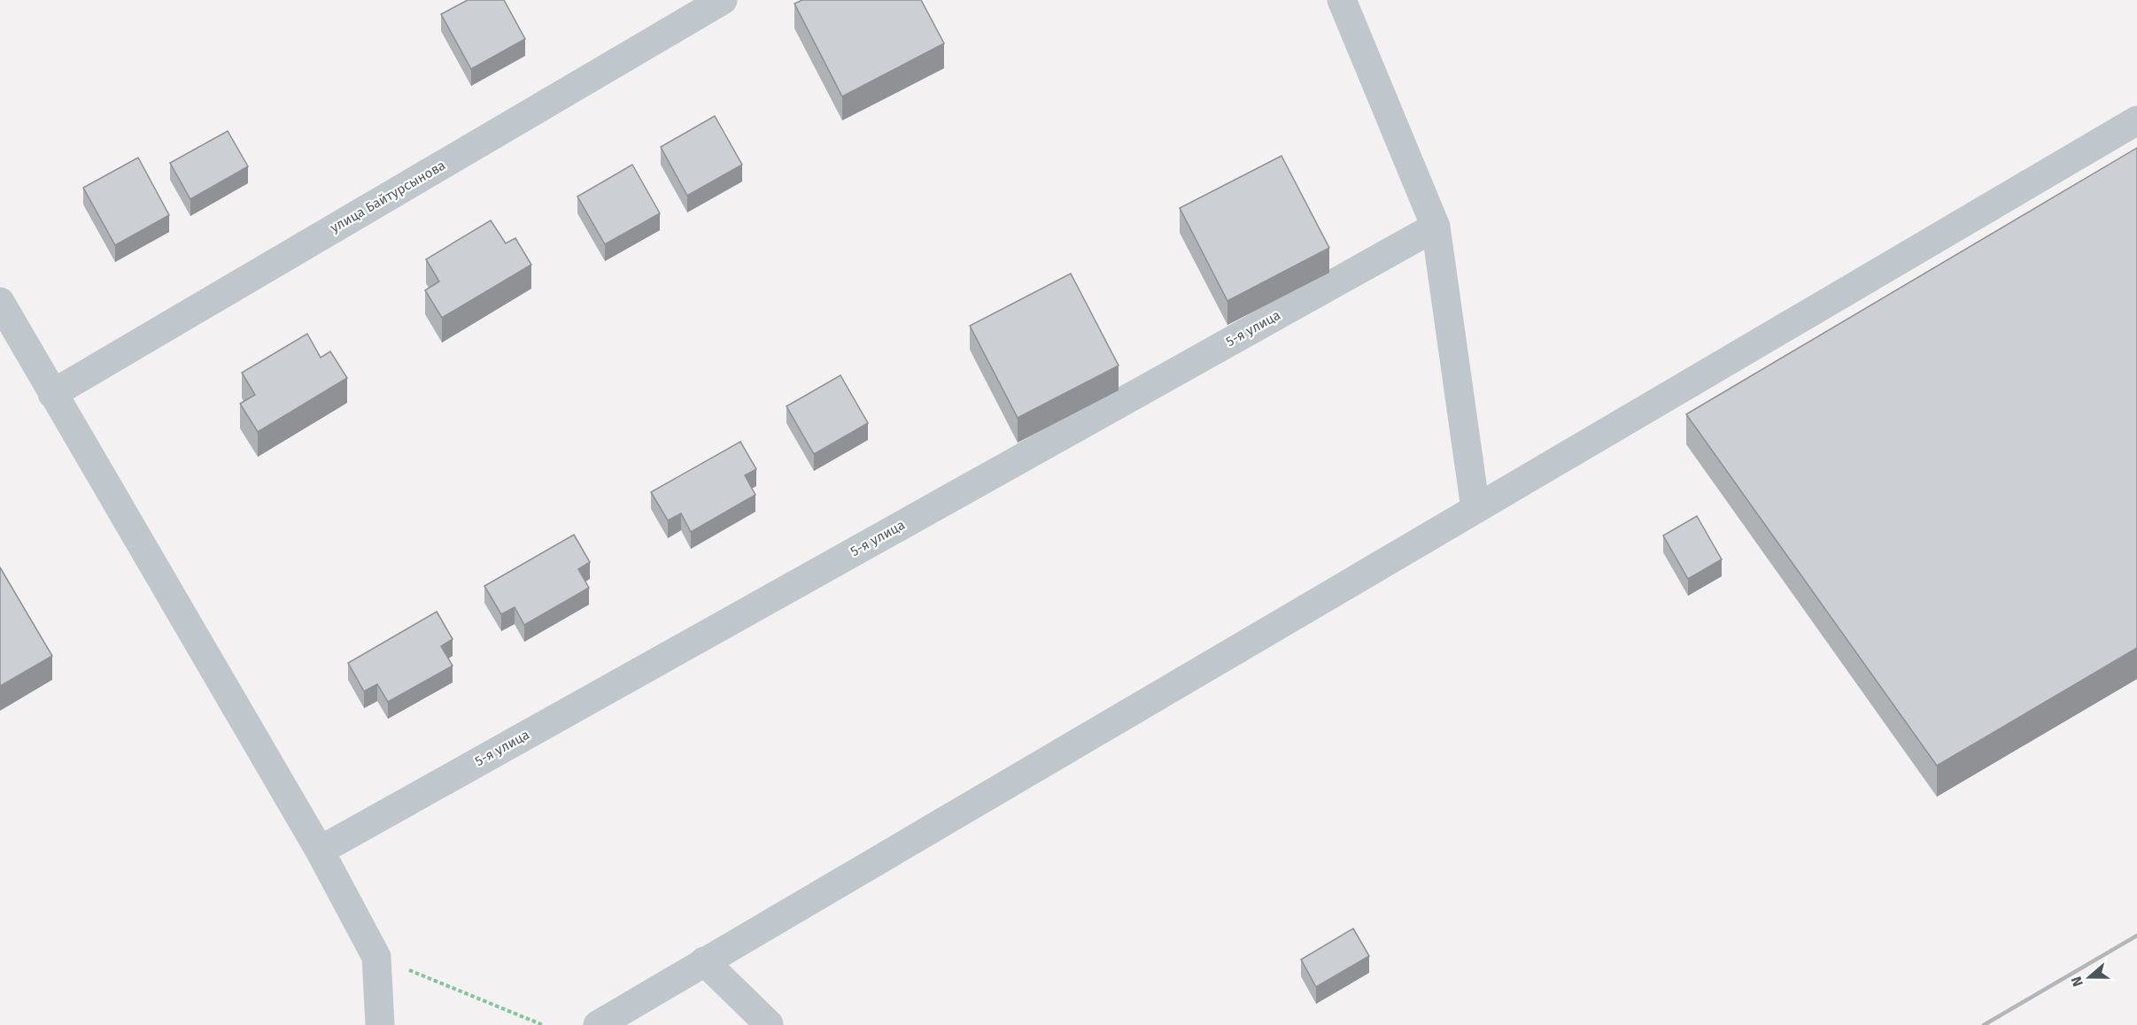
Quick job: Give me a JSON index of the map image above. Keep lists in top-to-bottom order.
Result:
{
  "streets": {
    "street": ["улица Байтурсынова", "5-я улица"]
  },
  "north": "left"
}
